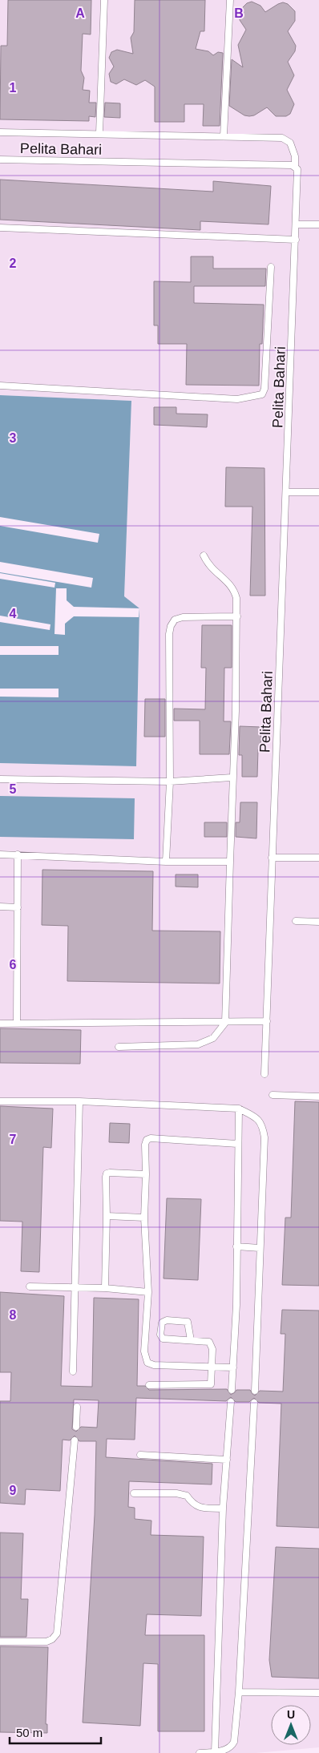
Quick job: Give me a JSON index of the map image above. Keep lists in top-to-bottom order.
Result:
{
  "streets": {
    "lane": ["Pelita Bahari"]
  },
  "scale_bar": "50 m",
  "north": "top",
  "grid": {
    "columns": ["A", "B"],
    "rows": [
      "1",
      "2",
      "3",
      "4",
      "5",
      "6",
      "7",
      "8",
      "9"
    ]
  }
}
